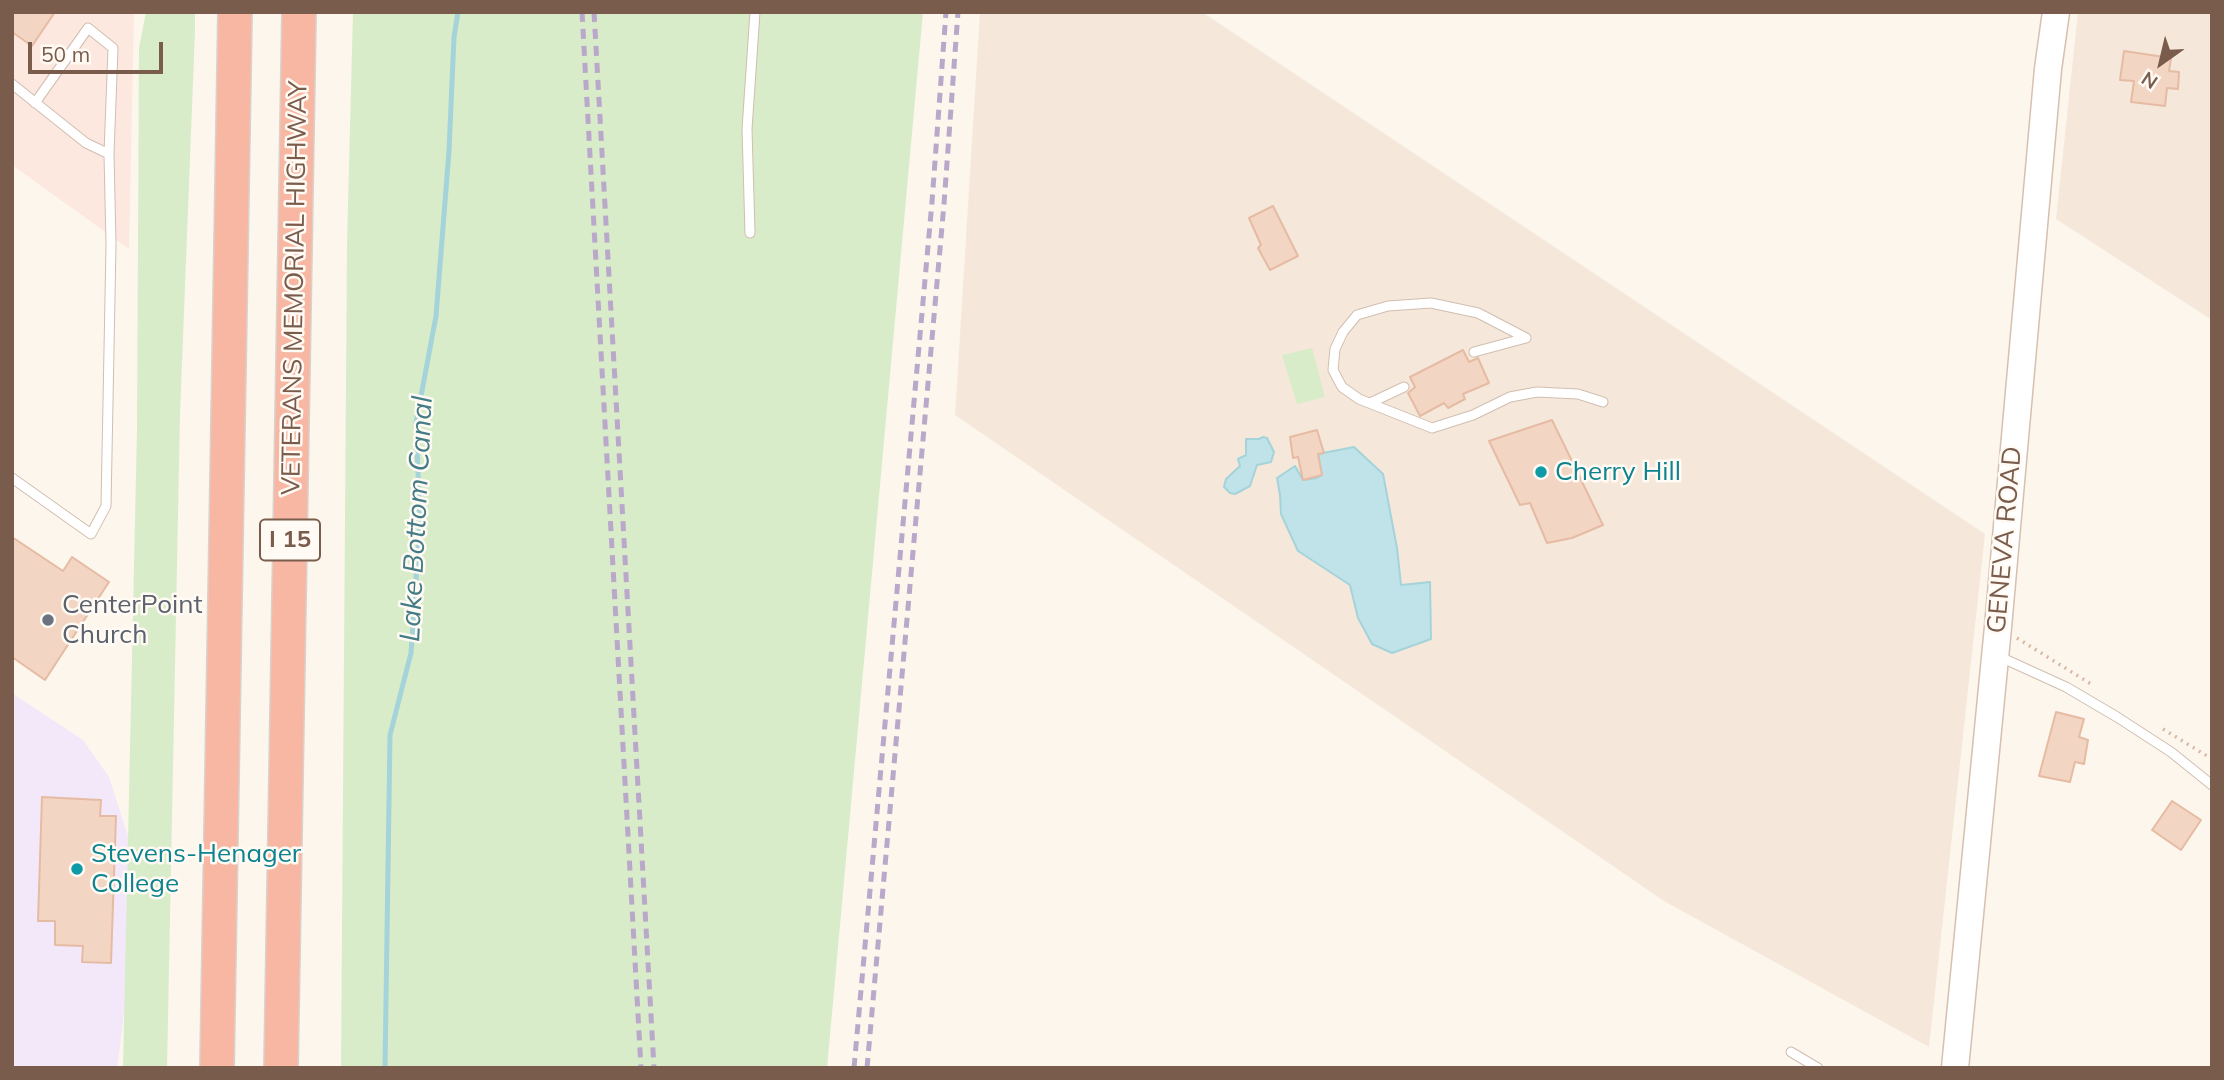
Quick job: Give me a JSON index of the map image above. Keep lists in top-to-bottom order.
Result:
{
  "streets": {
    "highway": ["VETERANS MEMORIAL HIGHWAY", "I 15"],
    "main road": ["GENEVA ROAD"]
  },
  "water": ["Lake Bottom Canal"],
  "places": ["Cherry Hill", "CenterPoint Church", "Stevens-Henager College"],
  "scale_bar": "50 m",
  "north": "bottom left"
}
